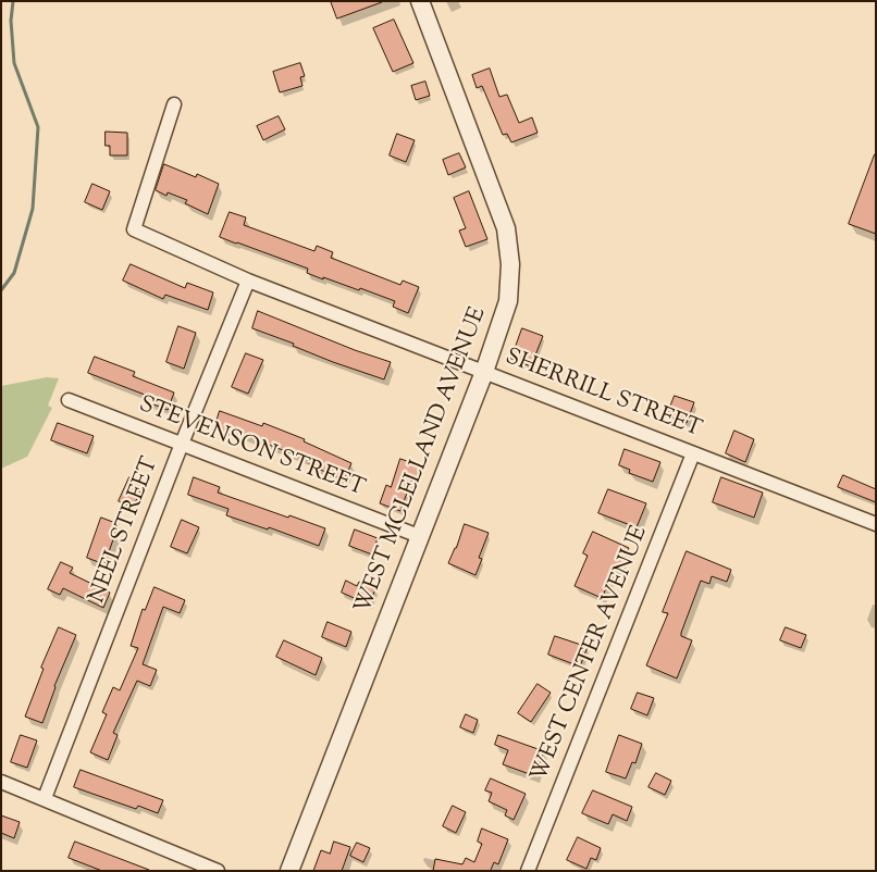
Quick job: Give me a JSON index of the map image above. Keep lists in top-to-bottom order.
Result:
{
  "streets": {
    "street": [
      "SHERRILL STREET",
      "STEVENSON STREET",
      "WEST MCLELLAND AVENUE",
      "NEEL STREET",
      "WEST CENTER AVENUE"
    ]
  },
  "crossings": [
    ["SHERRILL STREET", "WEST MCLELLAND AVENUE"],
    ["SHERRILL STREET", "NEEL STREET"],
    ["SHERRILL STREET", "WEST CENTER AVENUE"],
    ["STEVENSON STREET", "WEST MCLELLAND AVENUE"],
    ["STEVENSON STREET", "NEEL STREET"]
  ]
}
